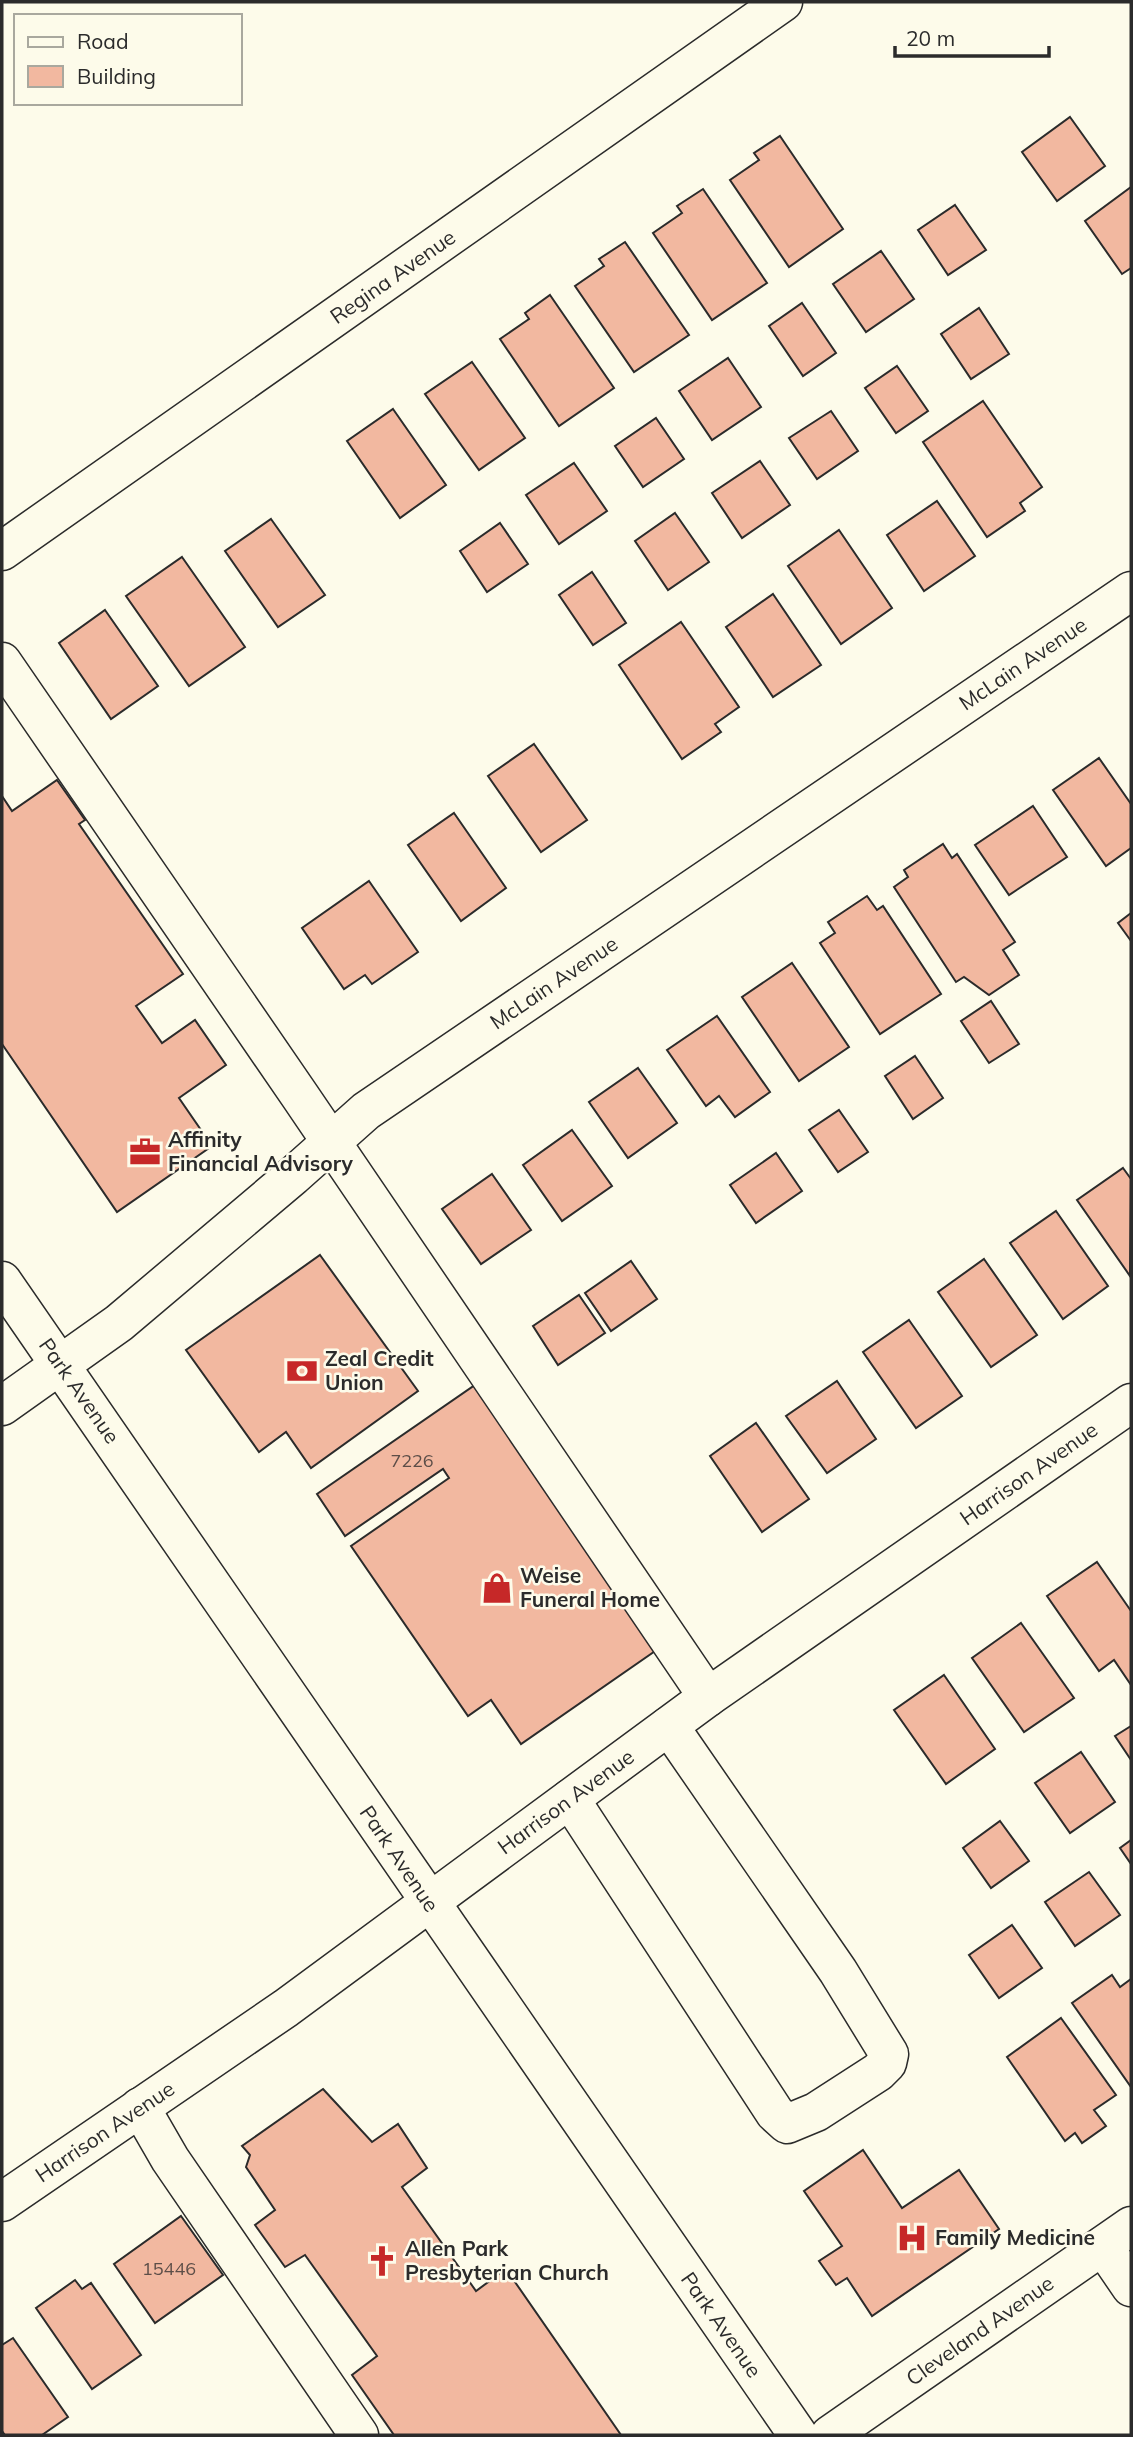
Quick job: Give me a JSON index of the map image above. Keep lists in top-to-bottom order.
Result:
{
  "streets": {
    "street": [
      "Regina Avenue",
      "McLain Avenue",
      "Park Avenue",
      "Harrison Avenue",
      "Cleveland Avenue"
    ]
  },
  "crossings": [
    ["McLain Avenue", "Park Avenue"],
    ["Park Avenue", "Harrison Avenue"]
  ],
  "places": {
    "office": ["Affinity Financial Advisory"],
    "bank": ["Zeal Credit Union"],
    "shop": ["Weise Funeral Home"],
    "hospital": ["Family Medicine"],
    "church": ["Allen Park Presbyterian Church"]
  },
  "house_numbers": ["7226", "15446"],
  "legend": ["Road", "Building"],
  "scale_bar": "20 m"
}
